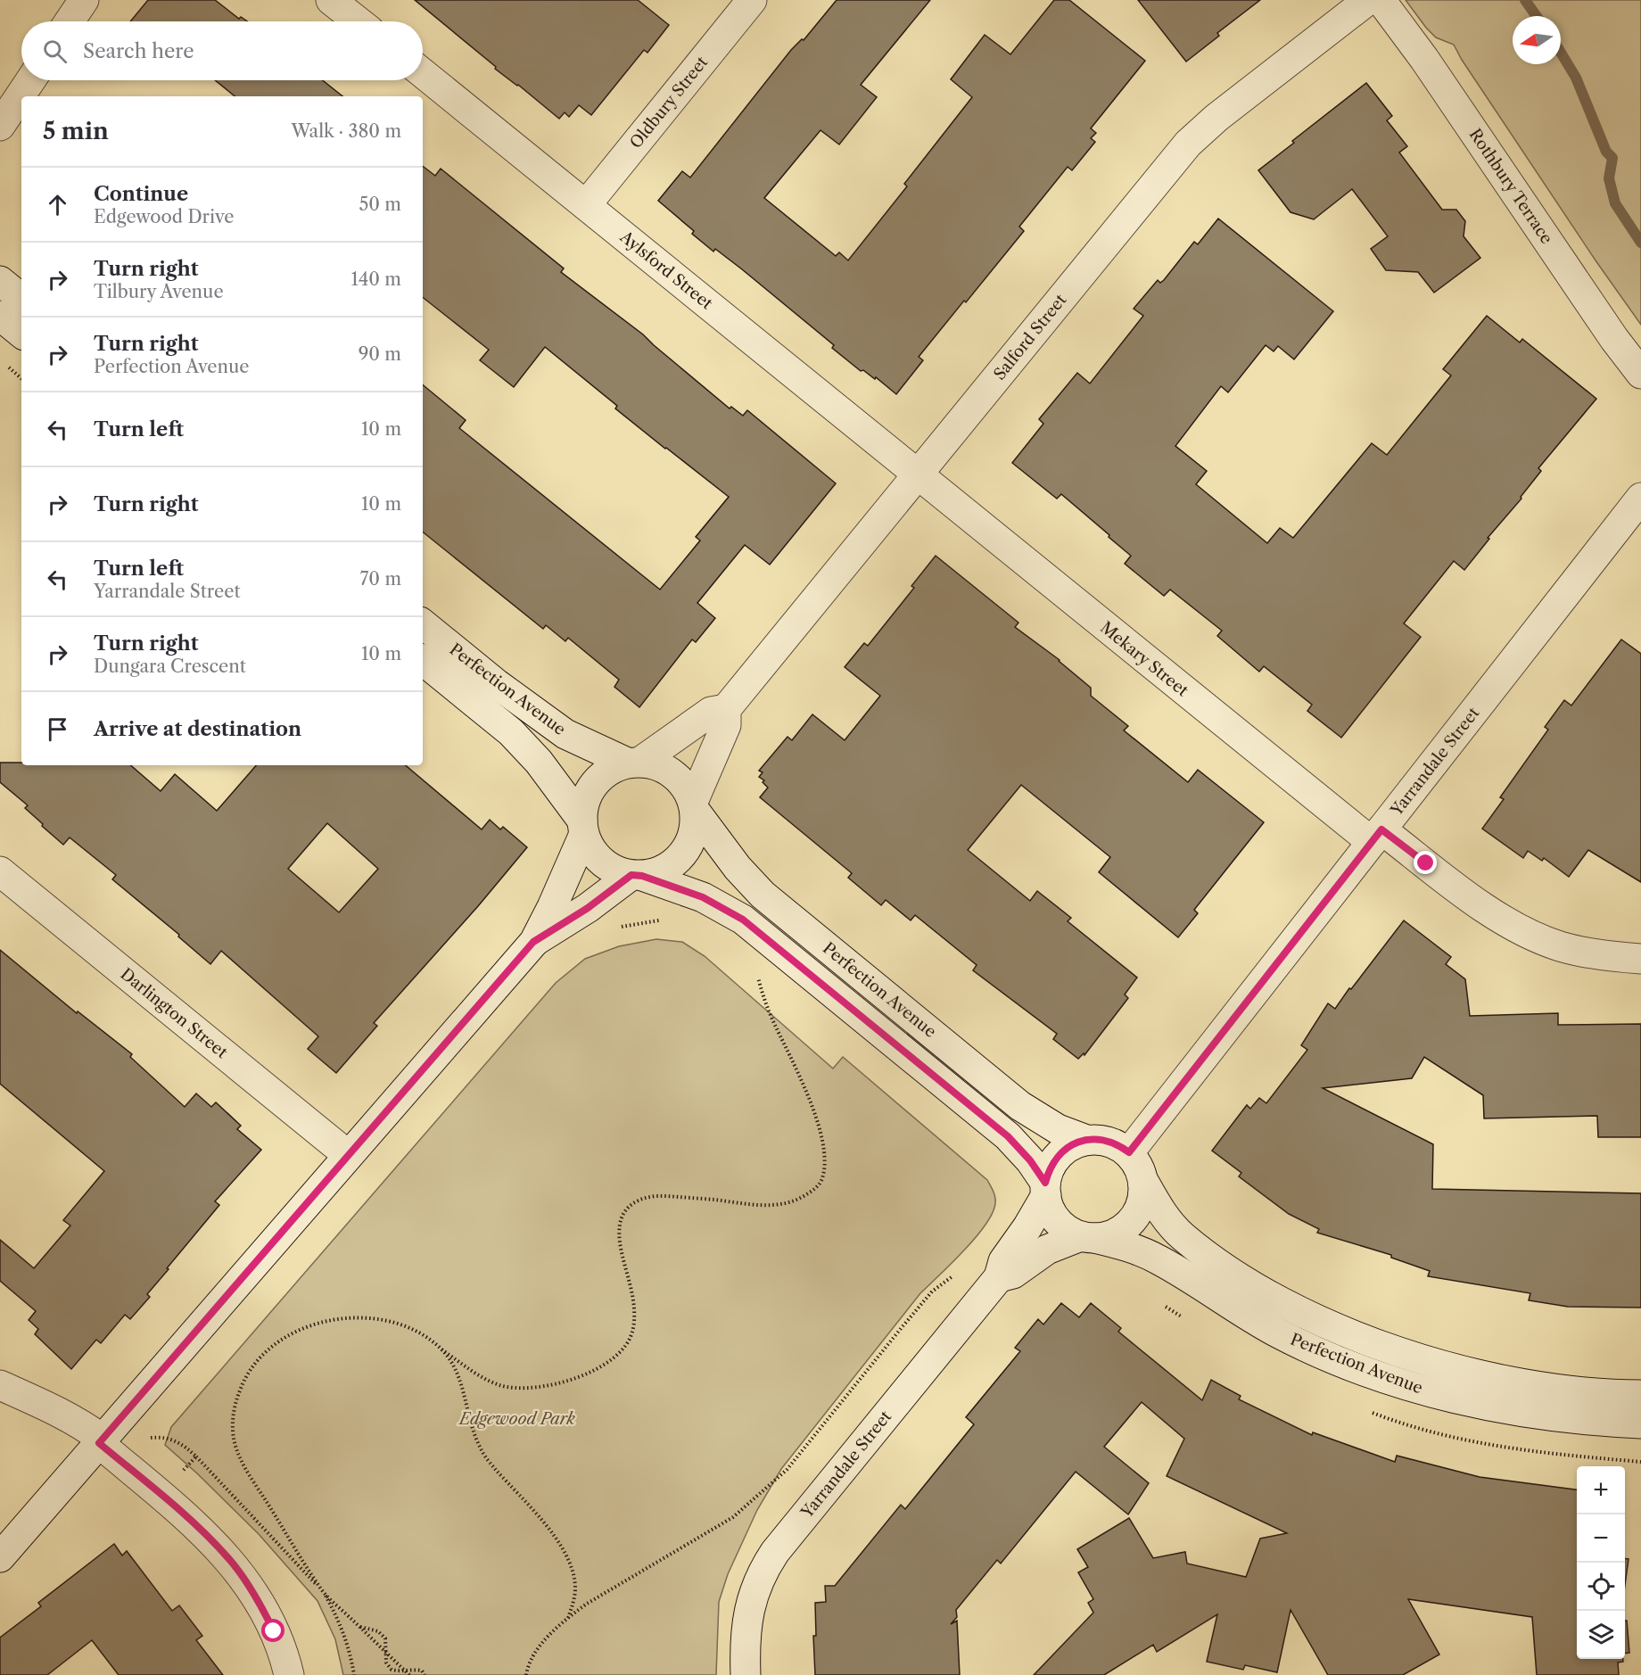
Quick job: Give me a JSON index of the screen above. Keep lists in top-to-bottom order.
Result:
{
  "streets": {
    "street": [
      "Oldbury Street",
      "Rothbury Terrace",
      "Aylsford Street",
      "Salford Street",
      "Mekary Street",
      "Perfection Avenue",
      "Yarrandale Street",
      "Darlington Street"
    ]
  },
  "crossings": [
    ["Oldbury Street", "Aylsford Street"],
    ["Aylsford Street", "Salford Street"],
    ["Aylsford Street", "Mekary Street"],
    ["Salford Street", "Mekary Street"],
    ["Mekary Street", "Yarrandale Street"],
    ["Perfection Avenue", "Yarrandale Street"]
  ],
  "parks": ["Edgewood Park"],
  "north": "left",
  "page": {
    "search": "Search here",
    "heading": ["5 min", "Walk · 380 m"],
    "list": [
      ["Continue", "Edgewood Drive", "50 m"],
      ["Turn right", "Tilbury Avenue", "140 m"],
      ["Turn right", "Perfection Avenue", "90 m"],
      ["Turn left", "10 m"],
      ["Turn right", "10 m"],
      ["Turn left", "Yarrandale Street", "70 m"],
      ["Turn right", "Dungara Crescent", "10 m"],
      "Arrive at destination"
    ],
    "map_buttons": ["+", "−"]
  }
}
